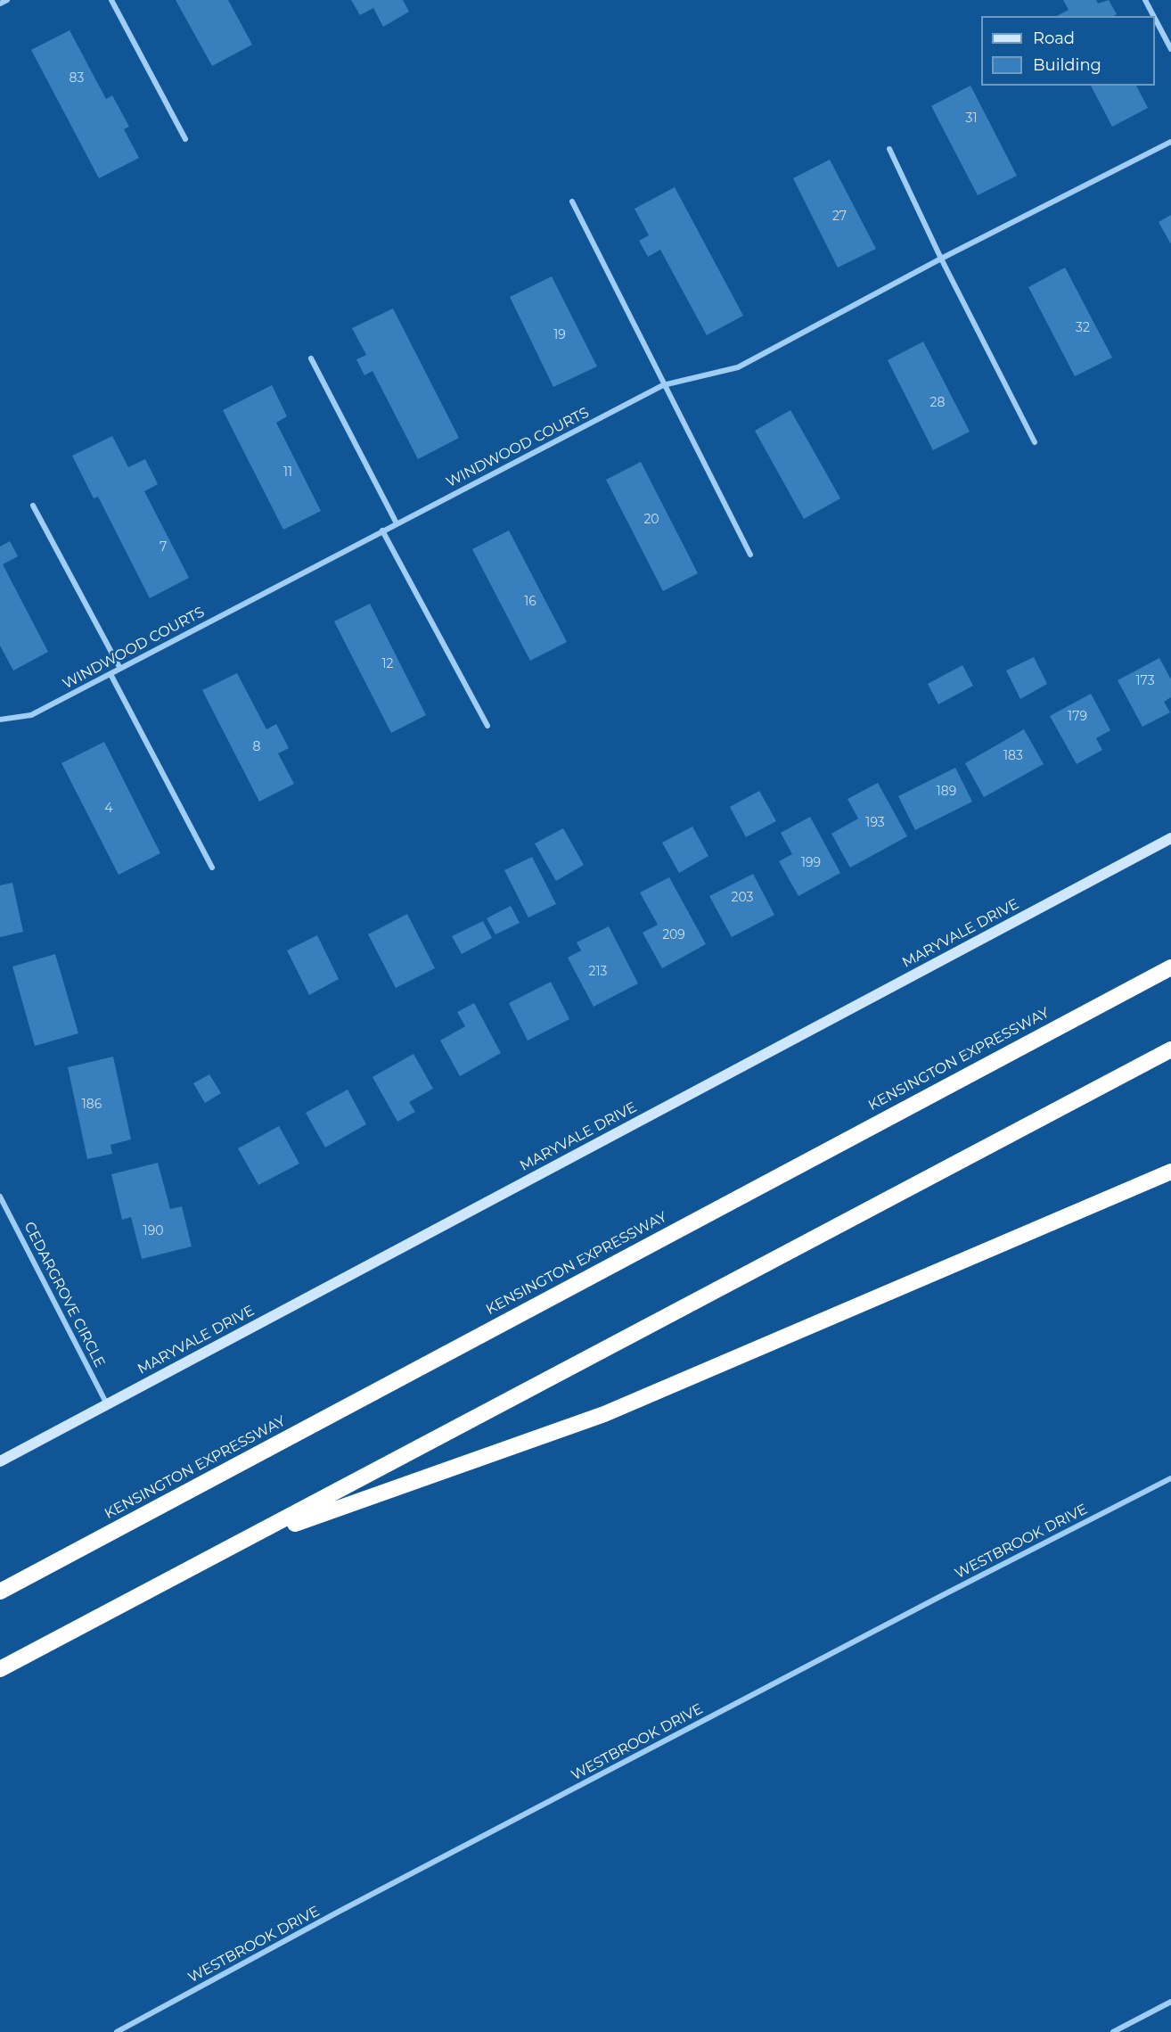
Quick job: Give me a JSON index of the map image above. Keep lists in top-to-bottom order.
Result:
{
  "streets": {
    "highway": ["KENSINGTON EXPRESSWAY"],
    "street": [
      "WINDWOOD COURTS",
      "MARYVALE DRIVE",
      "CEDARGROVE CIRCLE",
      "WESTBROOK DRIVE"
    ]
  },
  "crossings": [
    ["MARYVALE DRIVE", "CEDARGROVE CIRCLE"]
  ],
  "house_numbers": [
    "83",
    "31",
    "27",
    "32",
    "19",
    "28",
    "11",
    "20",
    "7",
    "16",
    "12",
    "173",
    "179",
    "8",
    "183",
    "189",
    "4",
    "193",
    "199",
    "203",
    "209",
    "213",
    "186",
    "190"
  ],
  "legend": ["Road", "Building"]
}
